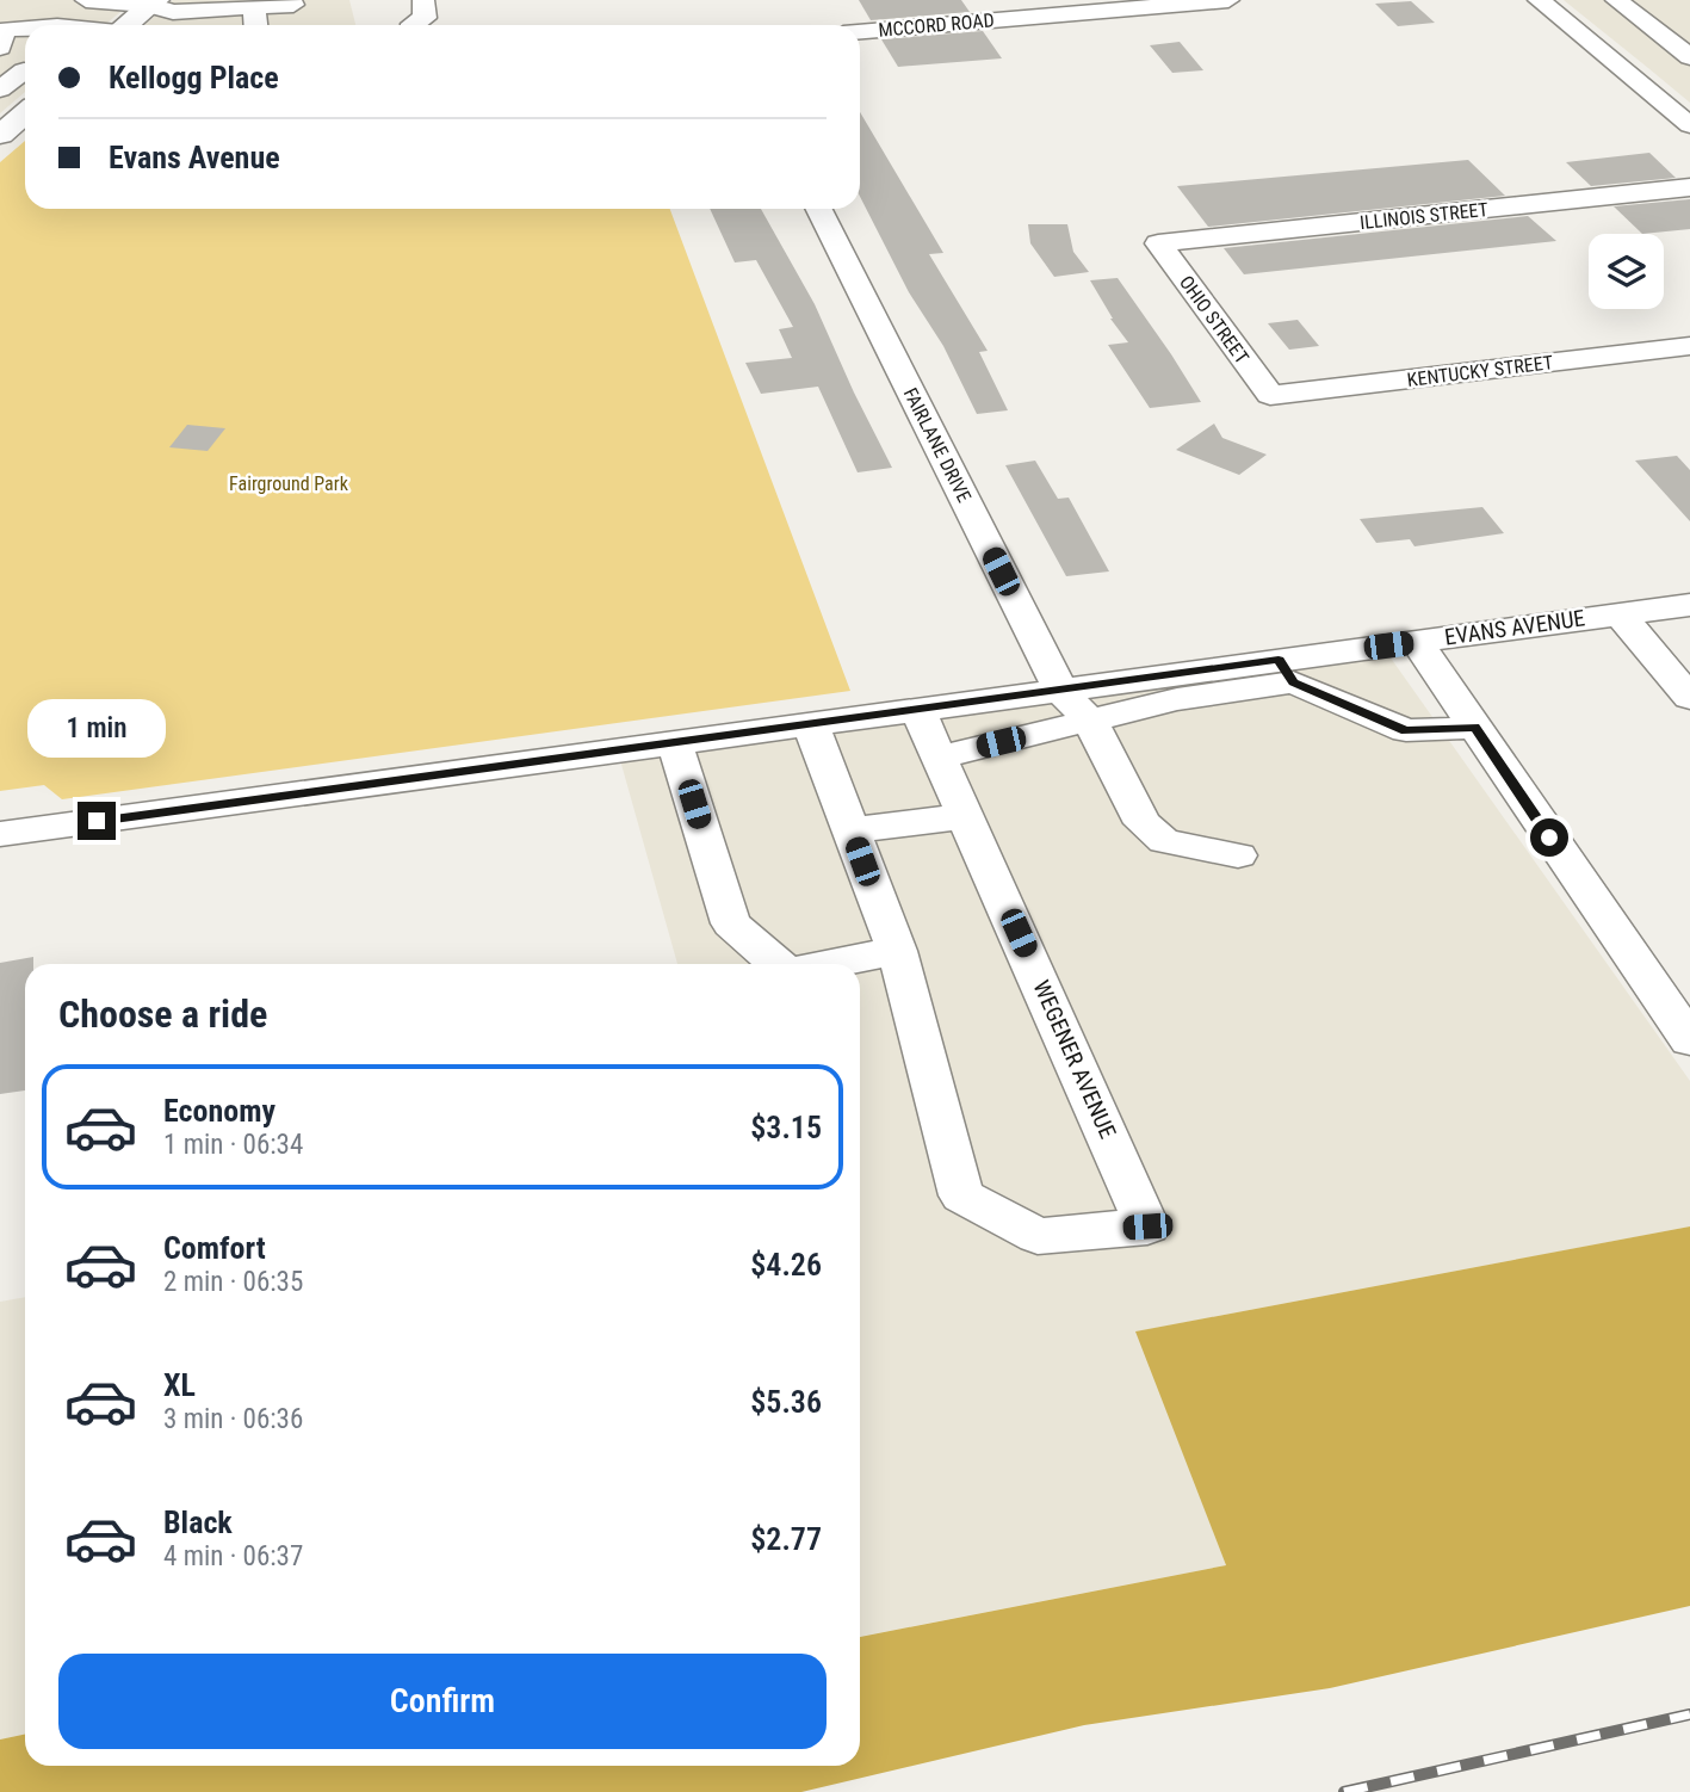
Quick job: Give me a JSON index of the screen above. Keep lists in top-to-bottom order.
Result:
{
  "streets": {
    "street": [
      "MCCORD ROAD",
      "ILLINOIS STREET",
      "OHIO STREET",
      "KENTUCKY STREET",
      "FAIRLANE DRIVE",
      "EVANS AVENUE",
      "WEGENER AVENUE"
    ]
  },
  "crossings": [
    ["ILLINOIS STREET", "OHIO STREET"],
    ["OHIO STREET", "KENTUCKY STREET"],
    ["FAIRLANE DRIVE", "EVANS AVENUE"],
    ["EVANS AVENUE", "WEGENER AVENUE"]
  ],
  "parks": ["Fairground Park"],
  "page": {
    "banner": ["Kellogg Place", "Evans Avenue"],
    "bubble": "1 min",
    "heading": "Choose a ride",
    "list": [
      {
        "name": "Economy",
        "note": "1 min · 06:34",
        "value": "$3.15"
      },
      {
        "name": "Comfort",
        "note": "2 min · 06:35",
        "value": "$4.26"
      },
      {
        "name": "XL",
        "note": "3 min · 06:36",
        "value": "$5.36"
      },
      {
        "name": "Black",
        "note": "4 min · 06:37",
        "value": "$2.77"
      }
    ],
    "buttons": "Confirm"
  }
}
